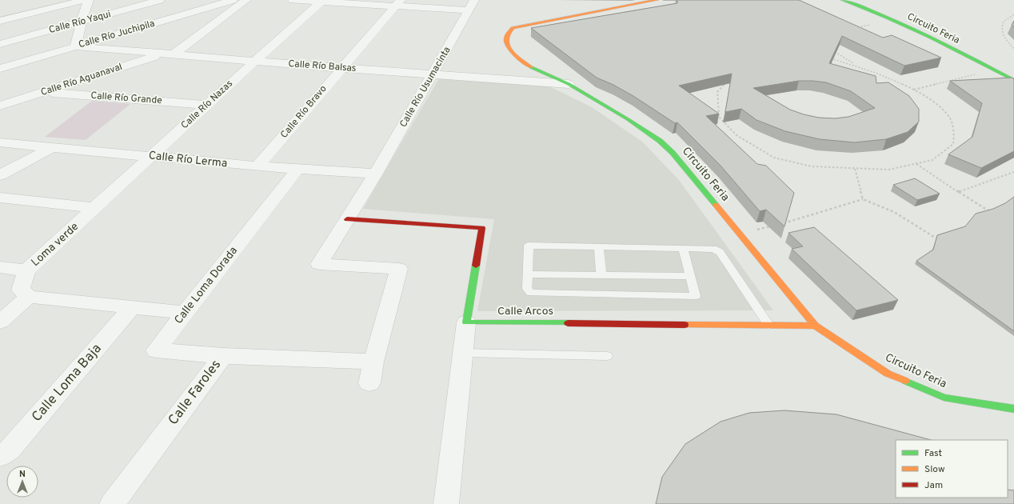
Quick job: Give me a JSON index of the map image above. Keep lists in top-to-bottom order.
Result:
{
  "streets": {
    "street": [
      "Calle Río Yaqui",
      "Circuito Feria",
      "Calle Río Juchipila",
      "Calle Río Balsas",
      "Calle Río Aguanaval",
      "Calle Río Usumacinta",
      "Calle Río Grande",
      "Calle Río Nazas",
      "Calle Río Bravo",
      "Calle Río Lerma",
      "Loma verde",
      "Calle Loma Dorada",
      "Calle Arcos",
      "Calle Loma Baja",
      "Calle Faroles"
    ]
  },
  "crossings": [
    ["Circuito Feria", "Calle Río Balsas"],
    ["Circuito Feria", "Calle Arcos"],
    ["Calle Río Juchipila", "Calle Río Balsas"],
    ["Calle Río Balsas", "Calle Río Aguanaval"],
    ["Calle Río Balsas", "Calle Río Usumacinta"],
    ["Calle Río Balsas", "Calle Río Nazas"],
    ["Calle Río Balsas", "Calle Río Bravo"],
    ["Calle Río Aguanaval", "Calle Río Grande"],
    ["Calle Río Usumacinta", "Calle Río Lerma"],
    ["Calle Río Grande", "Calle Río Nazas"],
    ["Calle Río Nazas", "Calle Río Lerma"],
    ["Calle Río Nazas", "Loma verde"],
    ["Calle Río Bravo", "Calle Río Lerma"],
    ["Calle Río Lerma", "Calle Loma Dorada"],
    ["Calle Loma Dorada", "Calle Faroles"]
  ],
  "legend": ["Fast", "Slow", "Jam"],
  "north": "top"
}
